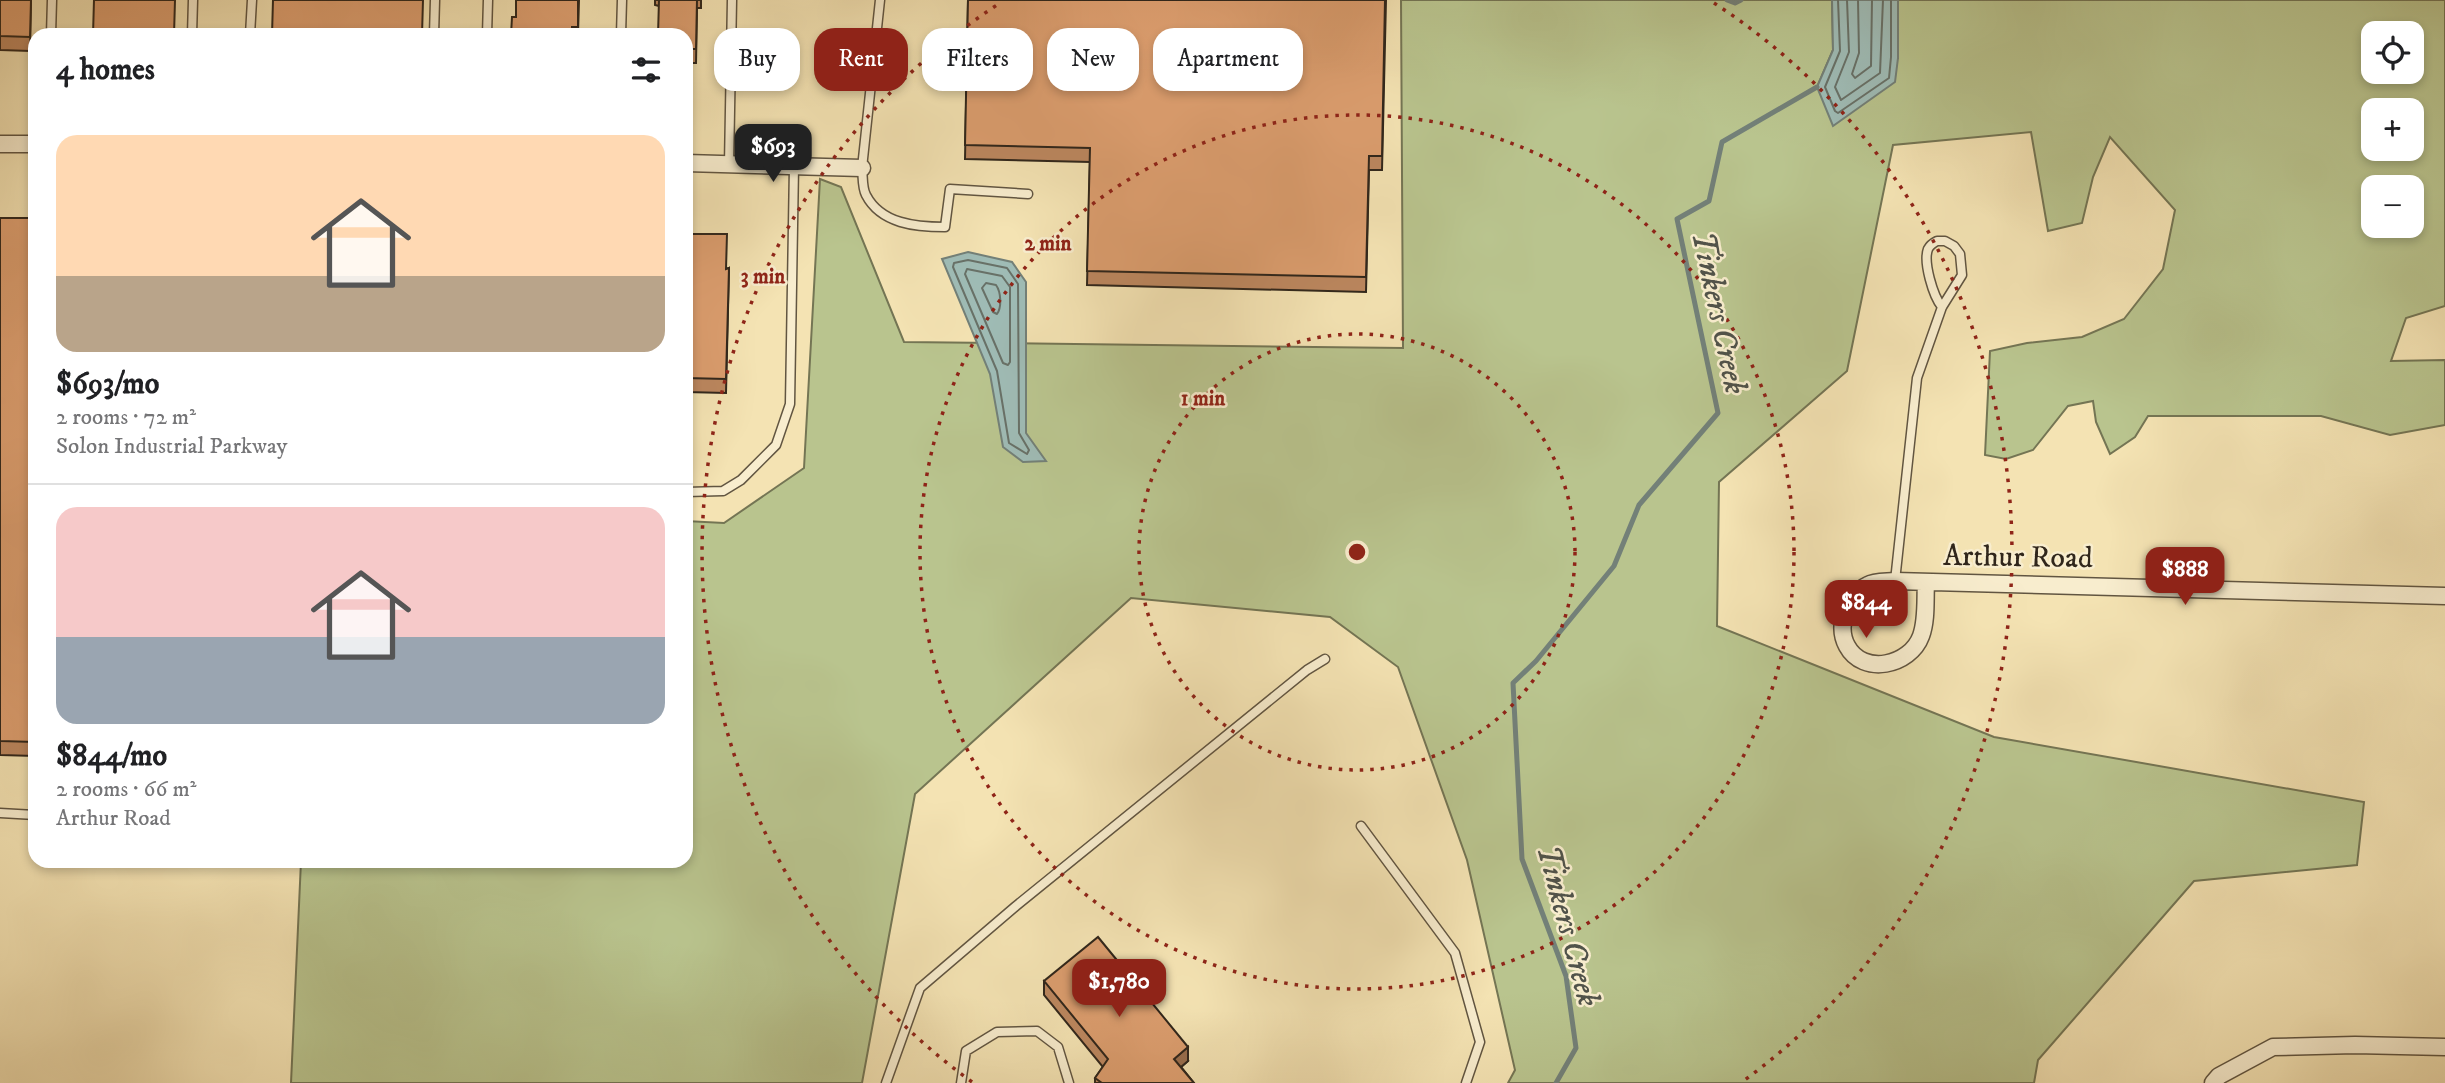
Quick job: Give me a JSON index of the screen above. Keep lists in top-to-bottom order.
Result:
{
  "streets": {
    "street": ["Arthur Road"]
  },
  "water": ["Tinkers Creek"],
  "page": {
    "map_buttons": ["+", "−"],
    "chip": [
      "Buy",
      "Rent",
      "Filters",
      "New",
      "Apartment"
    ],
    "heading": "4 homes",
    "list": [
      {
        "name": "$693/mo",
        "note": "2 rooms · 72 m² · Solon Industrial Parkway"
      },
      {
        "name": "$844/mo",
        "note": "2 rooms · 66 m² · Arthur Road"
      }
    ],
    "price": [
      "$693",
      "$888",
      "$844",
      "$1,780"
    ]
  },
  "rings": ["2 min", "3 min", "1 min"]
}
